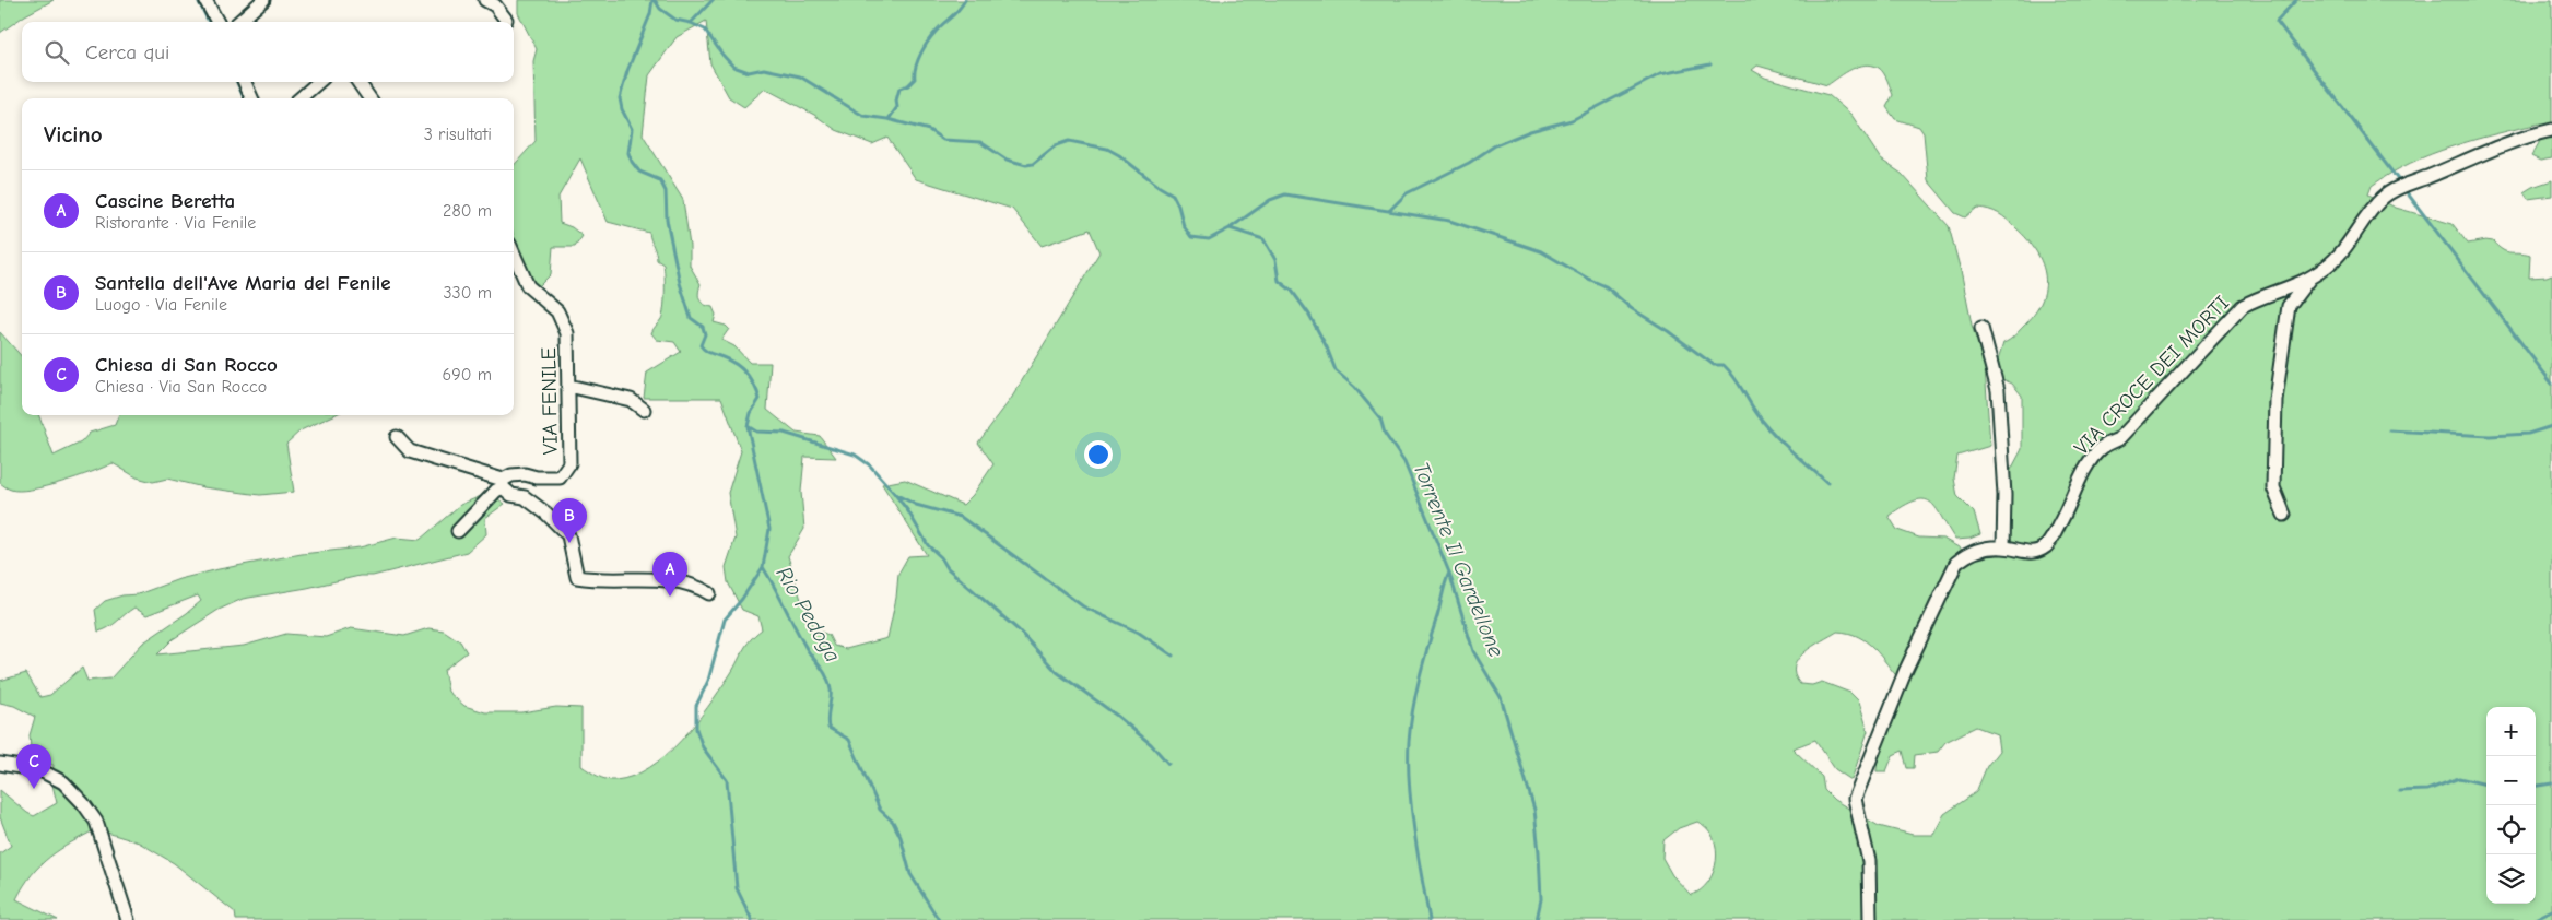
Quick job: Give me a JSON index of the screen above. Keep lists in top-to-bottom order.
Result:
{
  "streets": {
    "street": ["VIA CROCE DEI MORTI", "VIA FENILE"]
  },
  "water": ["Torrente Il Gardellone", "Rio Pedoga"],
  "page": {
    "search": "Cerca qui",
    "heading": ["Vicino", "3 risultati"],
    "list": [
      {
        "mark": "A",
        "name": "Cascine Beretta",
        "note": "Ristorante · Via Fenile",
        "value": "280 m"
      },
      {
        "mark": "B",
        "name": "Santella dell'Ave Maria del Fenile",
        "note": "Luogo · Via Fenile",
        "value": "330 m"
      },
      {
        "mark": "C",
        "name": "Chiesa di San Rocco",
        "note": "Chiesa · Via San Rocco",
        "value": "690 m"
      }
    ],
    "pins": ["B", "A", "C"],
    "map_buttons": ["+", "−"]
  }
}
